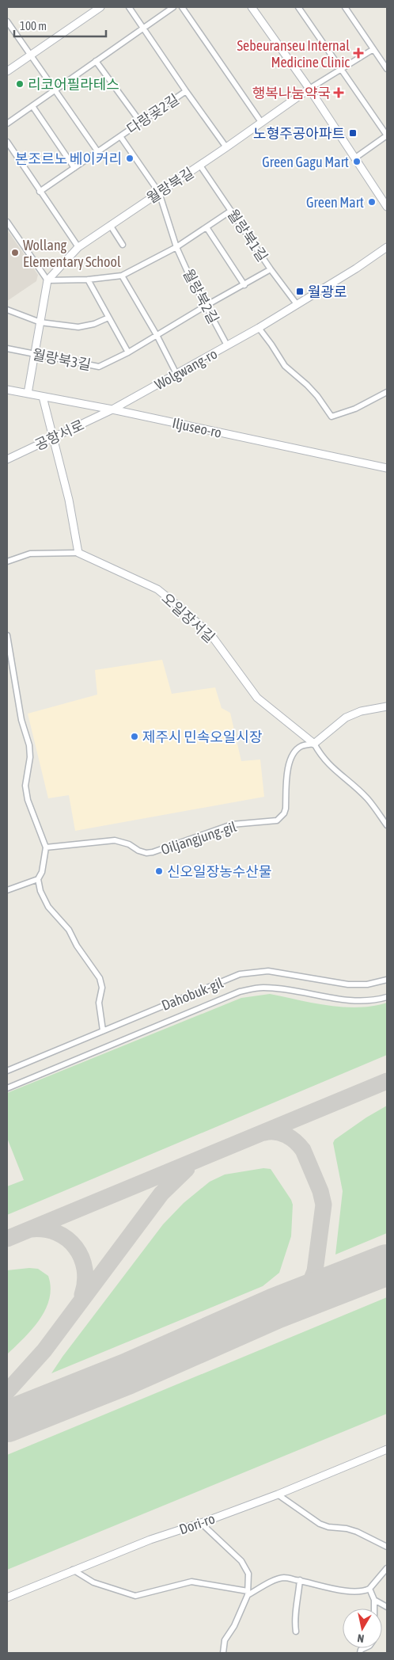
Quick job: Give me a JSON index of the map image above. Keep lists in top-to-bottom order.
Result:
{
  "streets": {
    "street": [
      "다랑곶2길",
      "월랑북길",
      "월랑북1길",
      "월랑북2길",
      "월랑북3길",
      "Wolgwang-ro",
      "Iljuseo-ro",
      "공항서로",
      "오일장서길",
      "Oiljangjung-gil",
      "Dahobuk-gil",
      "Dori-ro"
    ]
  },
  "crossings": [
    ["다랑곶2길", "월랑북길"],
    ["다랑곶2길", "월랑북2길"],
    ["월랑북길", "월랑북1길"],
    ["월랑북길", "월랑북2길"],
    ["월랑북1길", "월랑북3길"],
    ["월랑북1길", "Wolgwang-ro"],
    ["월랑북2길", "월랑북3길"],
    ["월랑북2길", "Wolgwang-ro"],
    ["Wolgwang-ro", "Iljuseo-ro"],
    ["Wolgwang-ro", "공항서로"],
    ["Iljuseo-ro", "공항서로"],
    ["오일장서길", "Oiljangjung-gil"]
  ],
  "places": {
    "health": ["Sebeuranseu Internal Medicine Clinic", "행복나눔약국"],
    "other": [
      "리코어필라테스",
      "본조르노 베이커리",
      "Green Gagu Mart",
      "Green Mart",
      "Wollang Elementary School",
      "제주시 민속오일시장",
      "신오일장농수산물"
    ],
    "transit": ["노형주공아파트", "월광로"]
  },
  "scale_bar": "100 m",
  "north": "bottom"
}
